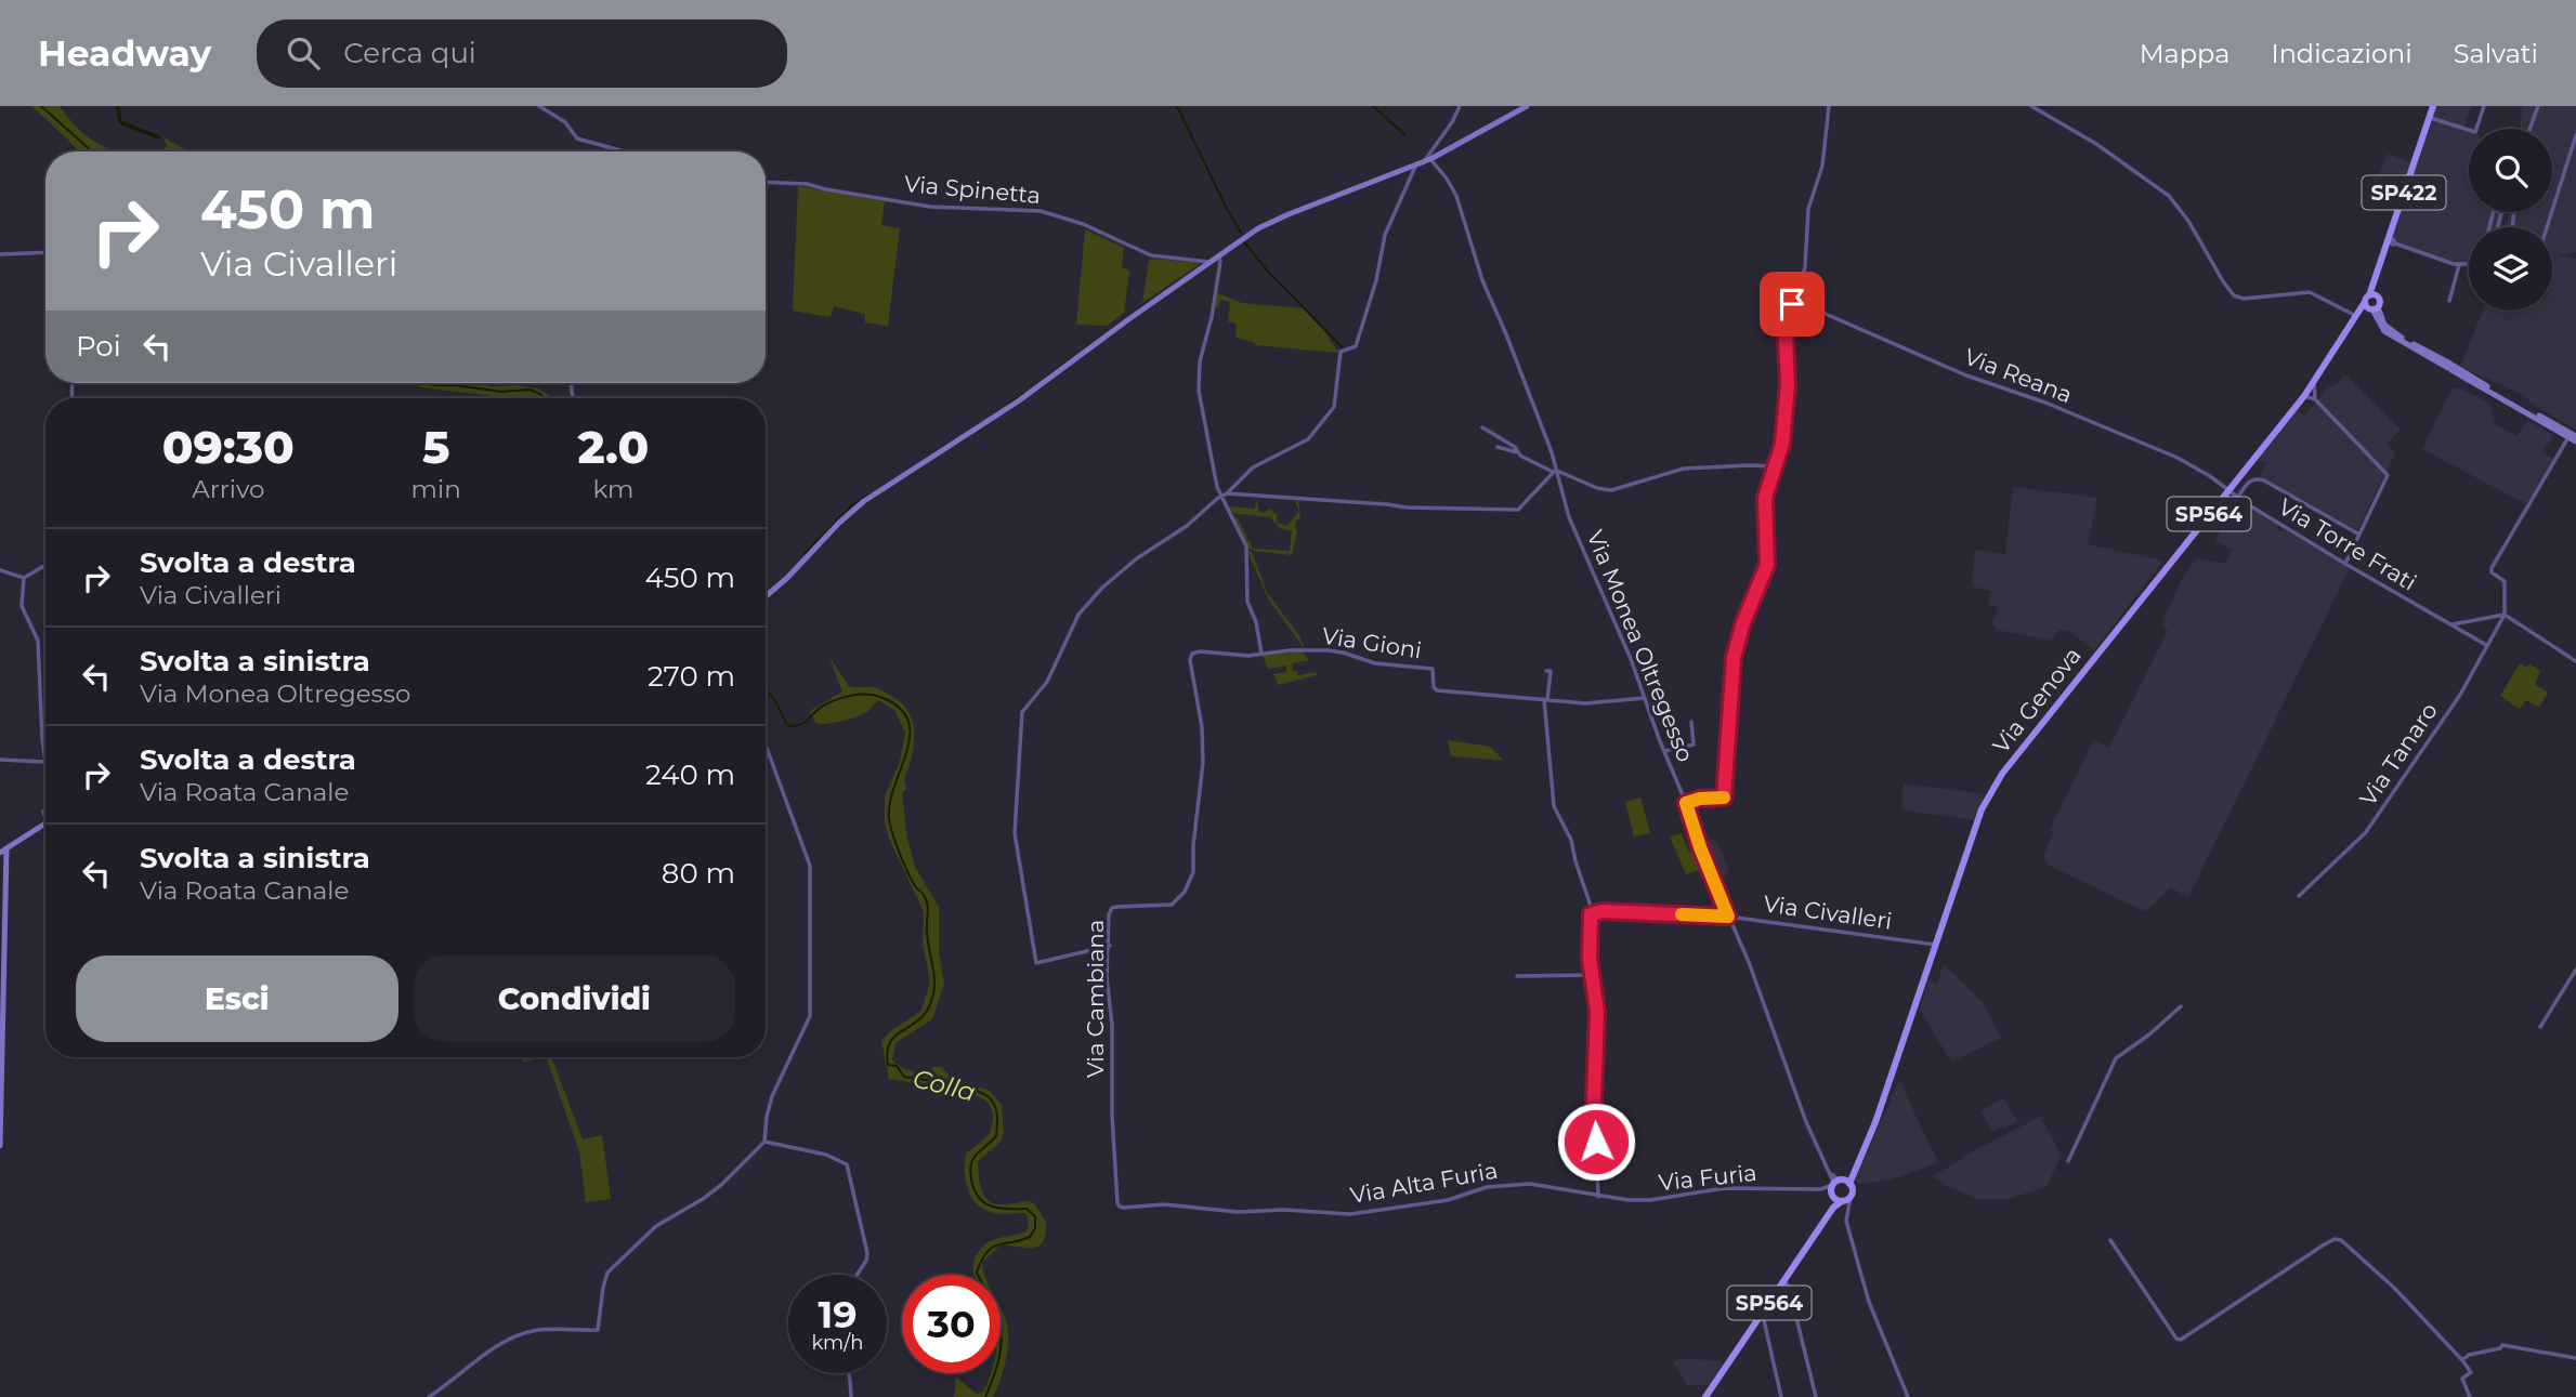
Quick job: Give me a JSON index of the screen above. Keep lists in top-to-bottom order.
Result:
{
  "streets": {
    "main road": ["SP422", "SP564", "Via Genova"],
    "street": [
      "Via Spinetta",
      "Via Reana",
      "Via Torre Frati",
      "Via Gioni",
      "Via Monea Oltregesso",
      "Via Tanaro",
      "Via Civalleri",
      "Via Cambiana",
      "Via Furia",
      "Via Alta Furia"
    ]
  },
  "crossings": [
    ["SP422", "Via Genova"],
    ["Via Reana", "Via Torre Frati"],
    ["Via Reana", "Via Genova"],
    ["SP564", "Via Furia"],
    ["Via Torre Frati", "Via Genova"],
    ["Via Torre Frati", "Via Tanaro"],
    ["Via Gioni", "Via Monea Oltregesso"],
    ["Via Gioni", "Via Cambiana"],
    ["Via Monea Oltregesso", "Via Genova"],
    ["Via Monea Oltregesso", "Via Civalleri"],
    ["Via Monea Oltregesso", "Via Furia"],
    ["Via Genova", "Via Civalleri"],
    ["Via Genova", "Via Furia"],
    ["Via Cambiana", "Via Alta Furia"],
    ["Via Furia", "Via Alta Furia"]
  ],
  "water": ["Colla"],
  "page": {
    "header": "Headway",
    "search": "Cerca qui",
    "nav": ["Mappa", "Indicazioni", "Salvati"],
    "turn": ["450 m", "Via Civalleri"],
    "then": "Poi",
    "eta": [
      "09:30",
      "Arrivo",
      "5",
      "min",
      "2.0",
      "km"
    ],
    "list": [
      {
        "name": "Svolta a destra",
        "note": "Via Civalleri",
        "value": "450 m"
      },
      {
        "name": "Svolta a sinistra",
        "note": "Via Monea Oltregesso",
        "value": "270 m"
      },
      {
        "name": "Svolta a destra",
        "note": "Via Roata Canale",
        "value": "240 m"
      },
      {
        "name": "Svolta a sinistra",
        "note": "Via Roata Canale",
        "value": "80 m"
      }
    ],
    "buttons": ["Esci", "Condividi"],
    "speed": "19 km/h",
    "limit": "30"
  }
}
